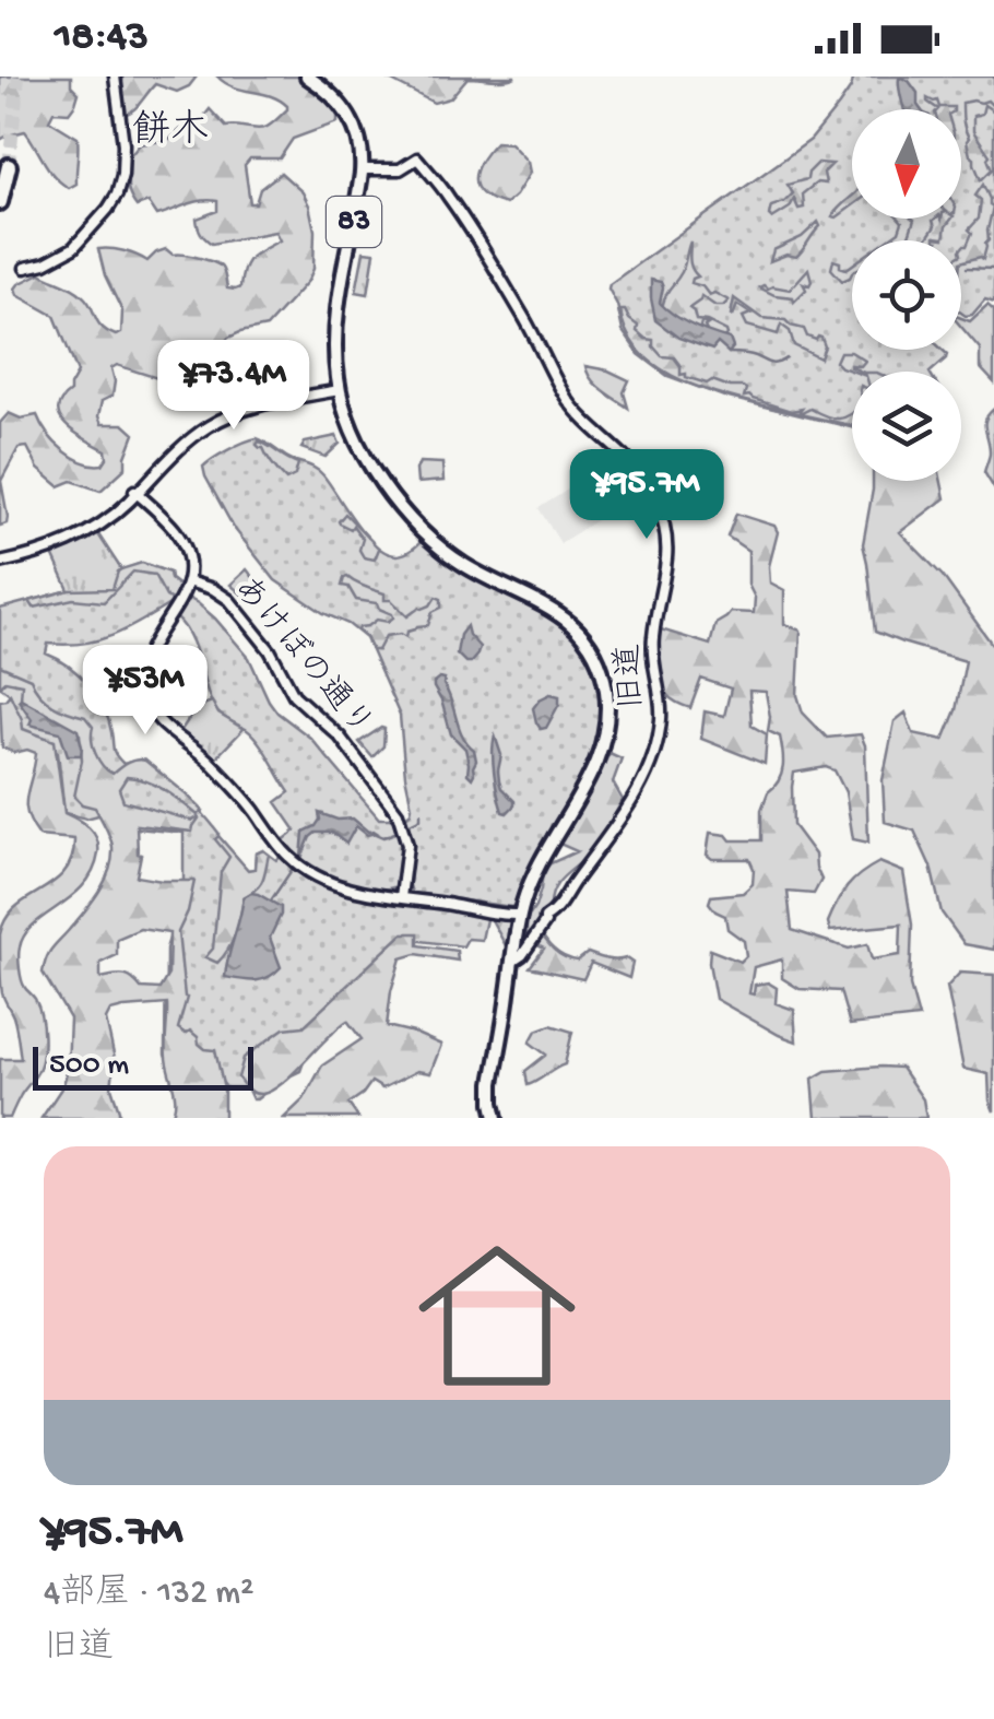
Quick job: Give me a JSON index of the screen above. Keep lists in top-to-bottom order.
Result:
{
  "streets": {
    "main road": ["83"],
    "street": ["あけぼの通り", "旧道"]
  },
  "crossings": [
    ["83", "旧道"]
  ],
  "districts": ["餅木"],
  "scale_bar": "500 m",
  "north": "bottom",
  "page": {
    "status": "18:43",
    "price": ["¥73.4M", "¥95.7M", "¥53M"],
    "scale": "500 m",
    "list": [
      {
        "name": "¥95.7M",
        "note": "4部屋 · 132 m² · 旧道"
      }
    ]
  }
}
